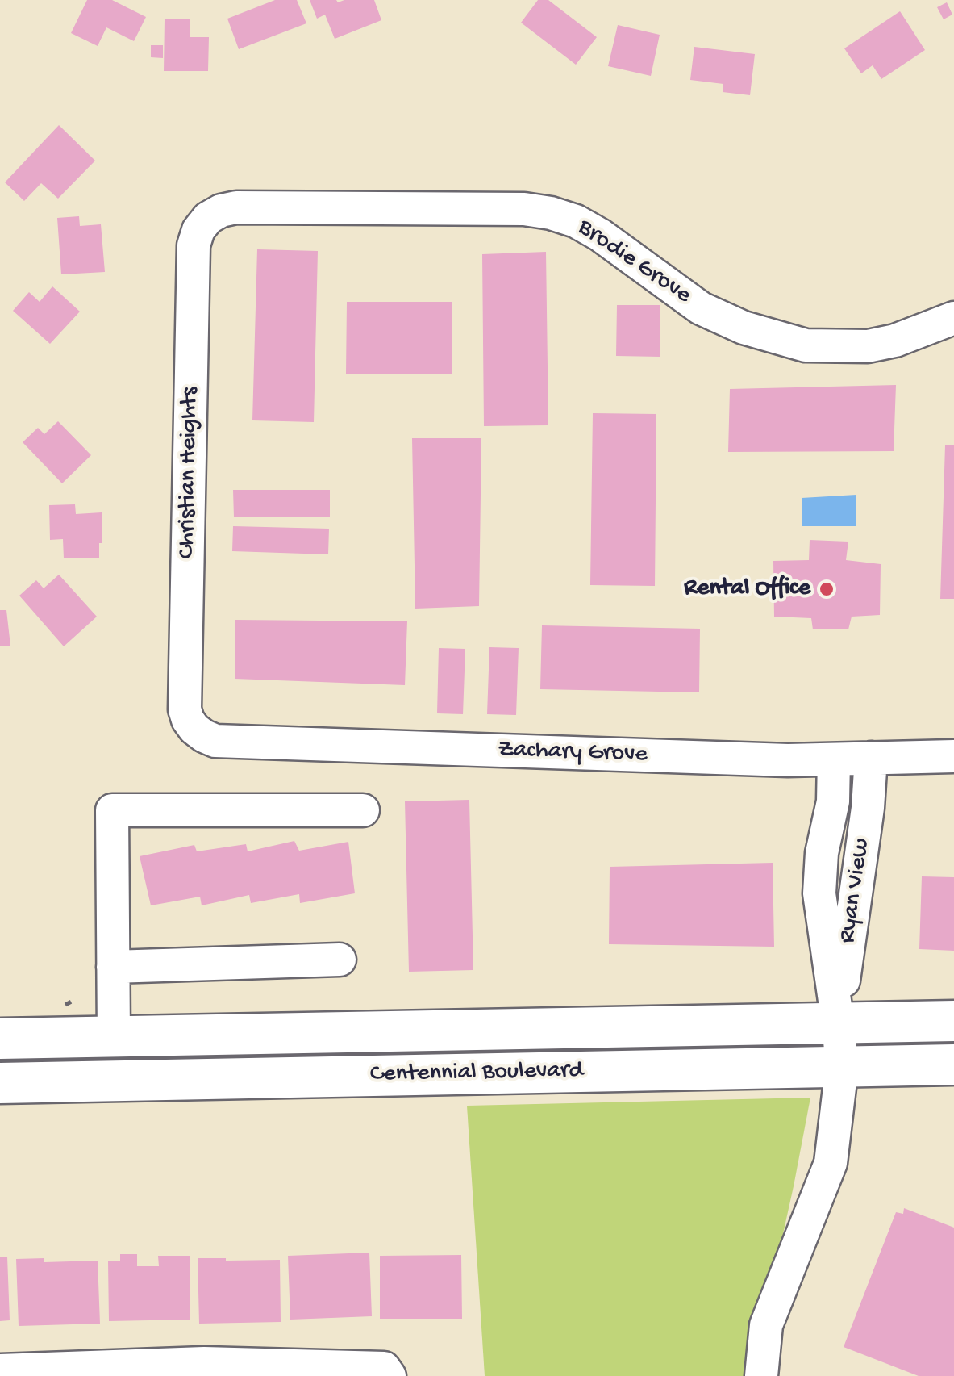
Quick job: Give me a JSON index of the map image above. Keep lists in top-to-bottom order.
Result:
{
  "streets": {
    "main road": ["Centennial Boulevard"],
    "street": [
      "Brodie Grove",
      "Christian Heights",
      "Zachary Grove",
      "Ryan View"
    ]
  },
  "crossings": [
    ["Brodie Grove", "Christian Heights"],
    ["Christian Heights", "Zachary Grove"],
    ["Zachary Grove", "Ryan View"],
    ["Ryan View", "Centennial Boulevard"]
  ],
  "places": ["Rental Office"]
}
